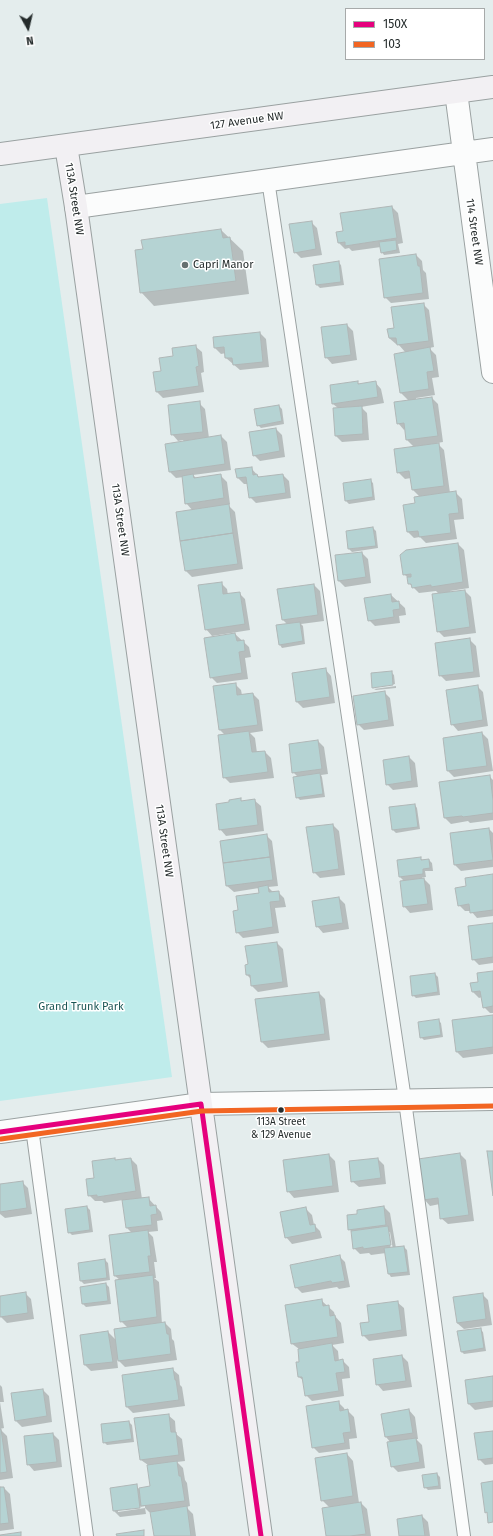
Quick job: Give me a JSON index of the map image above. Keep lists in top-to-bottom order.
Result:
{
  "streets": {
    "main road": ["127 Avenue NW", "113A Street NW"],
    "street": ["114 Street NW"]
  },
  "crossings": [
    ["127 Avenue NW", "113A Street NW"],
    ["127 Avenue NW", "114 Street NW"]
  ],
  "parks": ["Grand Trunk Park"],
  "places": ["Capri Manor", "113A Street & 129 Avenue"],
  "lines": ["transit line 150X", "transit line 103"],
  "legend": ["150X", "103"],
  "north": "bottom"
}
